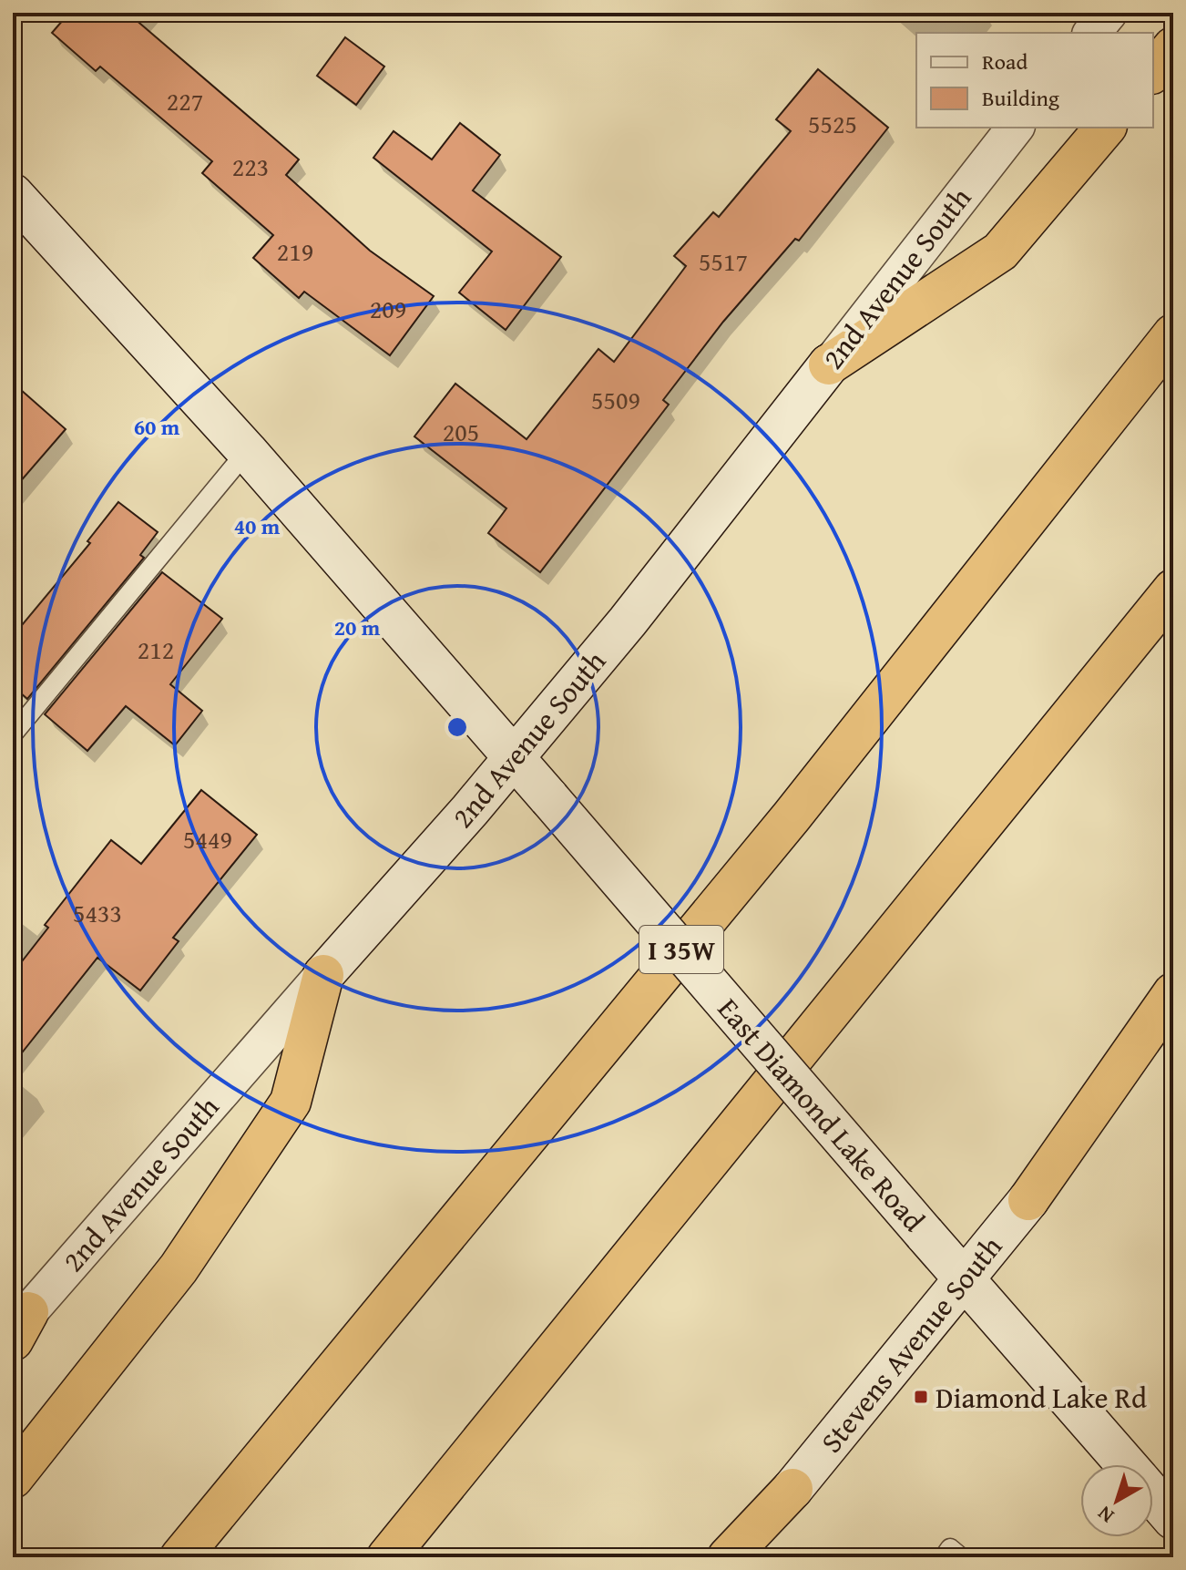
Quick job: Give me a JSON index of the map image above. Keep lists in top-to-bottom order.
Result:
{
  "streets": {
    "highway": ["I 35W"],
    "street": ["2nd Avenue South", "East Diamond Lake Road", "Stevens Avenue South"]
  },
  "crossings": [
    ["2nd Avenue South", "East Diamond Lake Road"],
    ["East Diamond Lake Road", "Stevens Avenue South"]
  ],
  "places": {
    "transit": ["Diamond Lake Rd"]
  },
  "house_numbers": [
    "227",
    "5525",
    "223",
    "219",
    "5517",
    "209",
    "5509",
    "205",
    "212",
    "5449",
    "5433"
  ],
  "legend": ["Road", "Building"],
  "north": "bottom left",
  "rings": ["60 m", "40 m", "20 m"]
}
